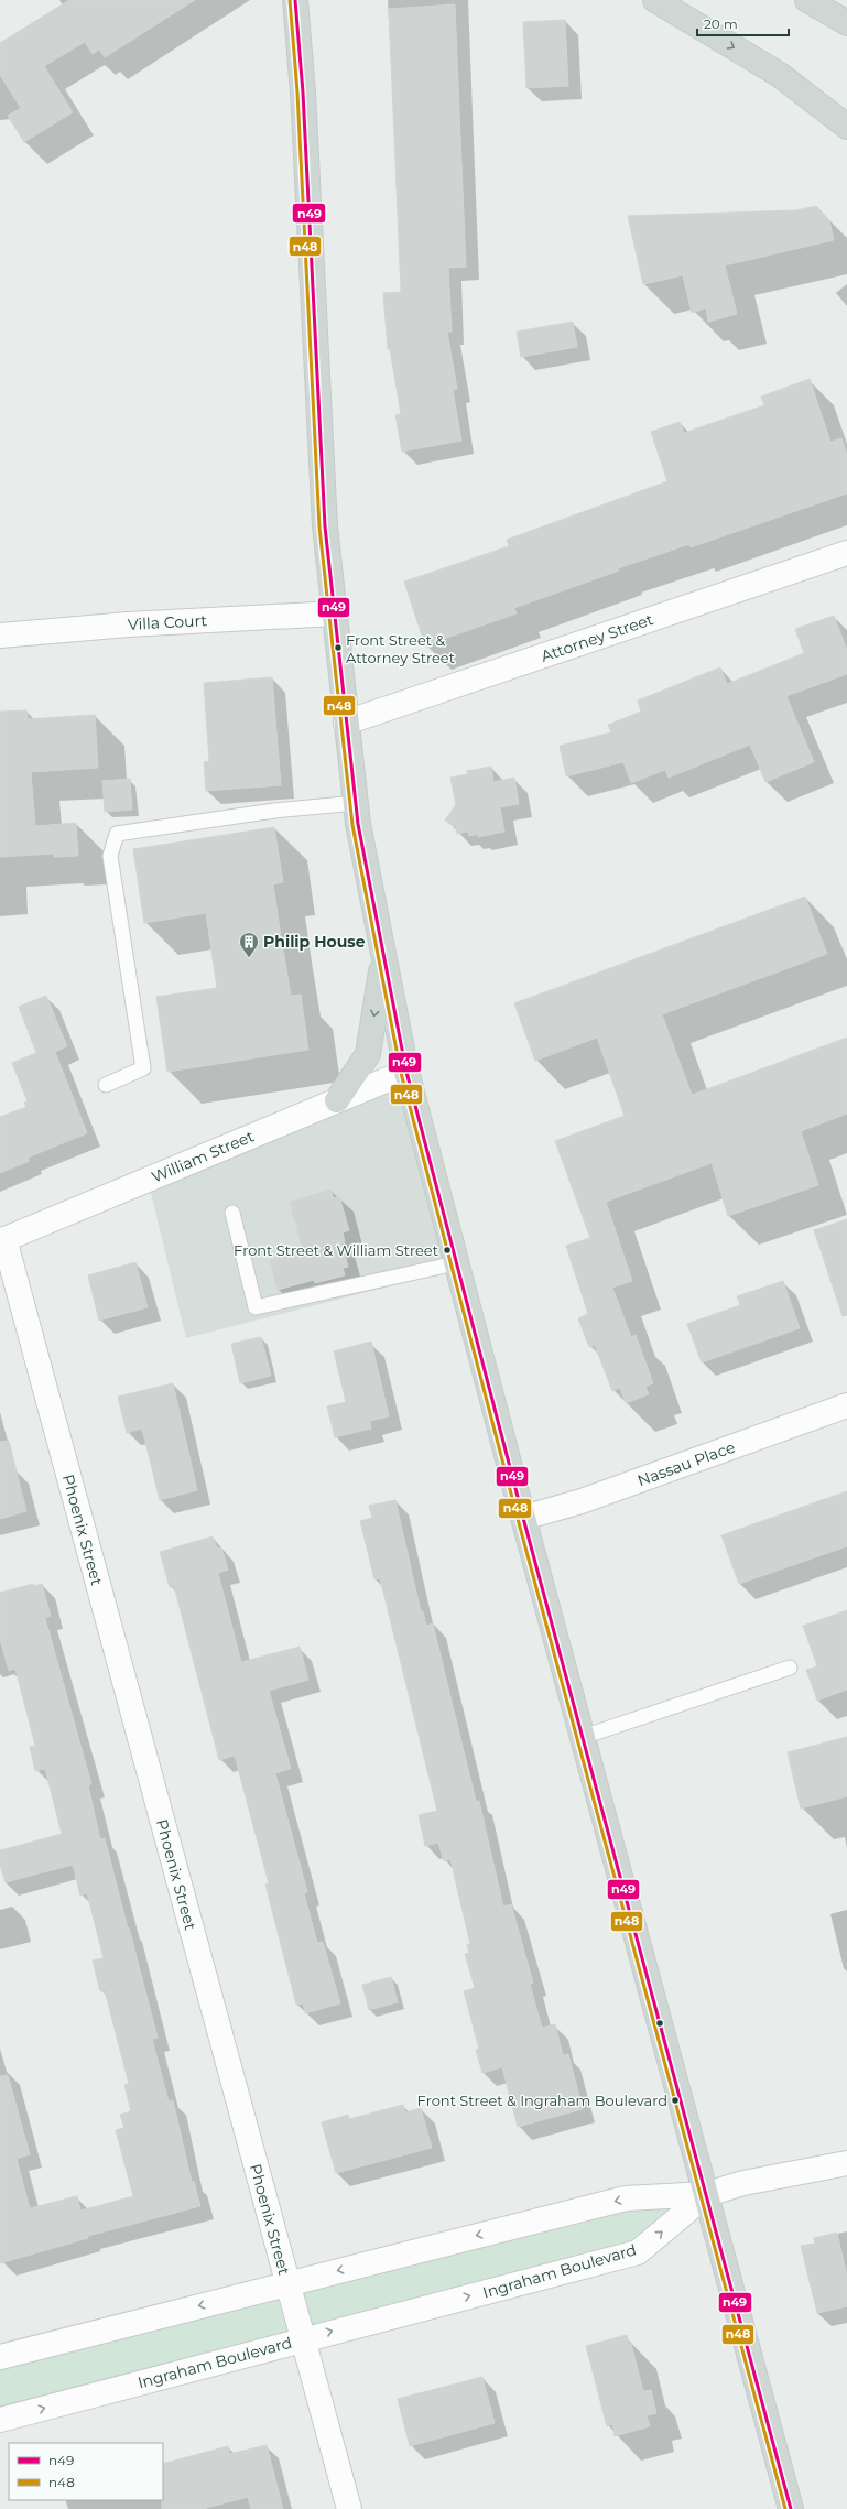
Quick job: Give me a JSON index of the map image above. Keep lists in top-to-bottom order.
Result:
{
  "streets": {
    "street": [
      "Villa Court",
      "Attorney Street",
      "William Street",
      "Nassau Place",
      "Phoenix Street",
      "Ingraham Boulevard"
    ]
  },
  "crossings": [
    ["William Street", "Phoenix Street"],
    ["Phoenix Street", "Ingraham Boulevard"]
  ],
  "places": {
    "other": ["Front Street & Attorney Street", "Front Street & William Street", "Front Street & Ingraham Boulevard"],
    "building": ["Philip House"]
  },
  "lines": ["transit line n49", "transit line n48"],
  "legend": ["n49", "n48"],
  "scale_bar": "20 m"
}
